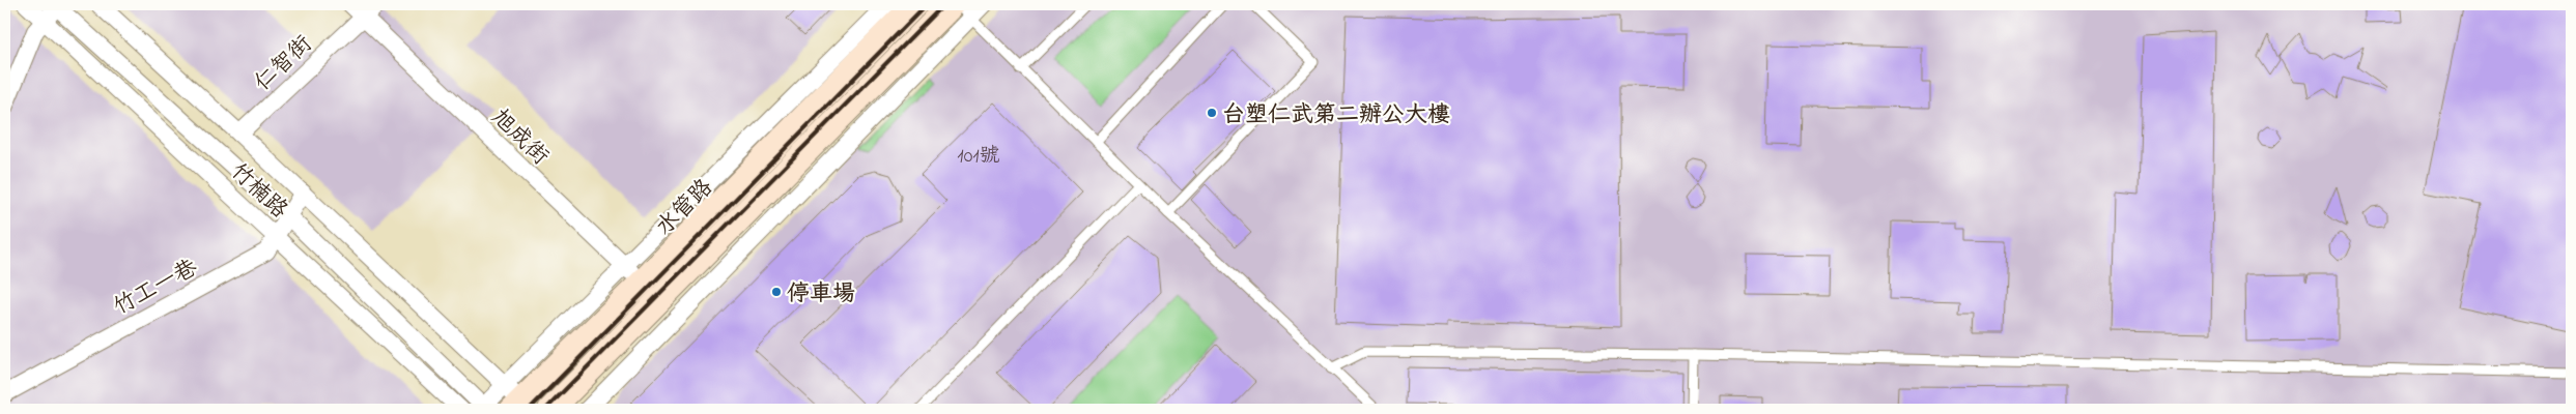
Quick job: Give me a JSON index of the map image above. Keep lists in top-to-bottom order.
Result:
{
  "streets": {
    "street": [
      "仁智街",
      "旭成街",
      "竹楠路",
      "水管路",
      "竹工一巷"
    ]
  },
  "crossings": [
    ["仁智街", "旭成街"],
    ["仁智街", "竹楠路"],
    ["旭成街", "水管路"],
    ["竹楠路", "水管路"],
    ["竹楠路", "竹工一巷"]
  ],
  "places": ["台塑仁武第二辦公大樓", "停車場"],
  "house_numbers": ["101號"]
}
